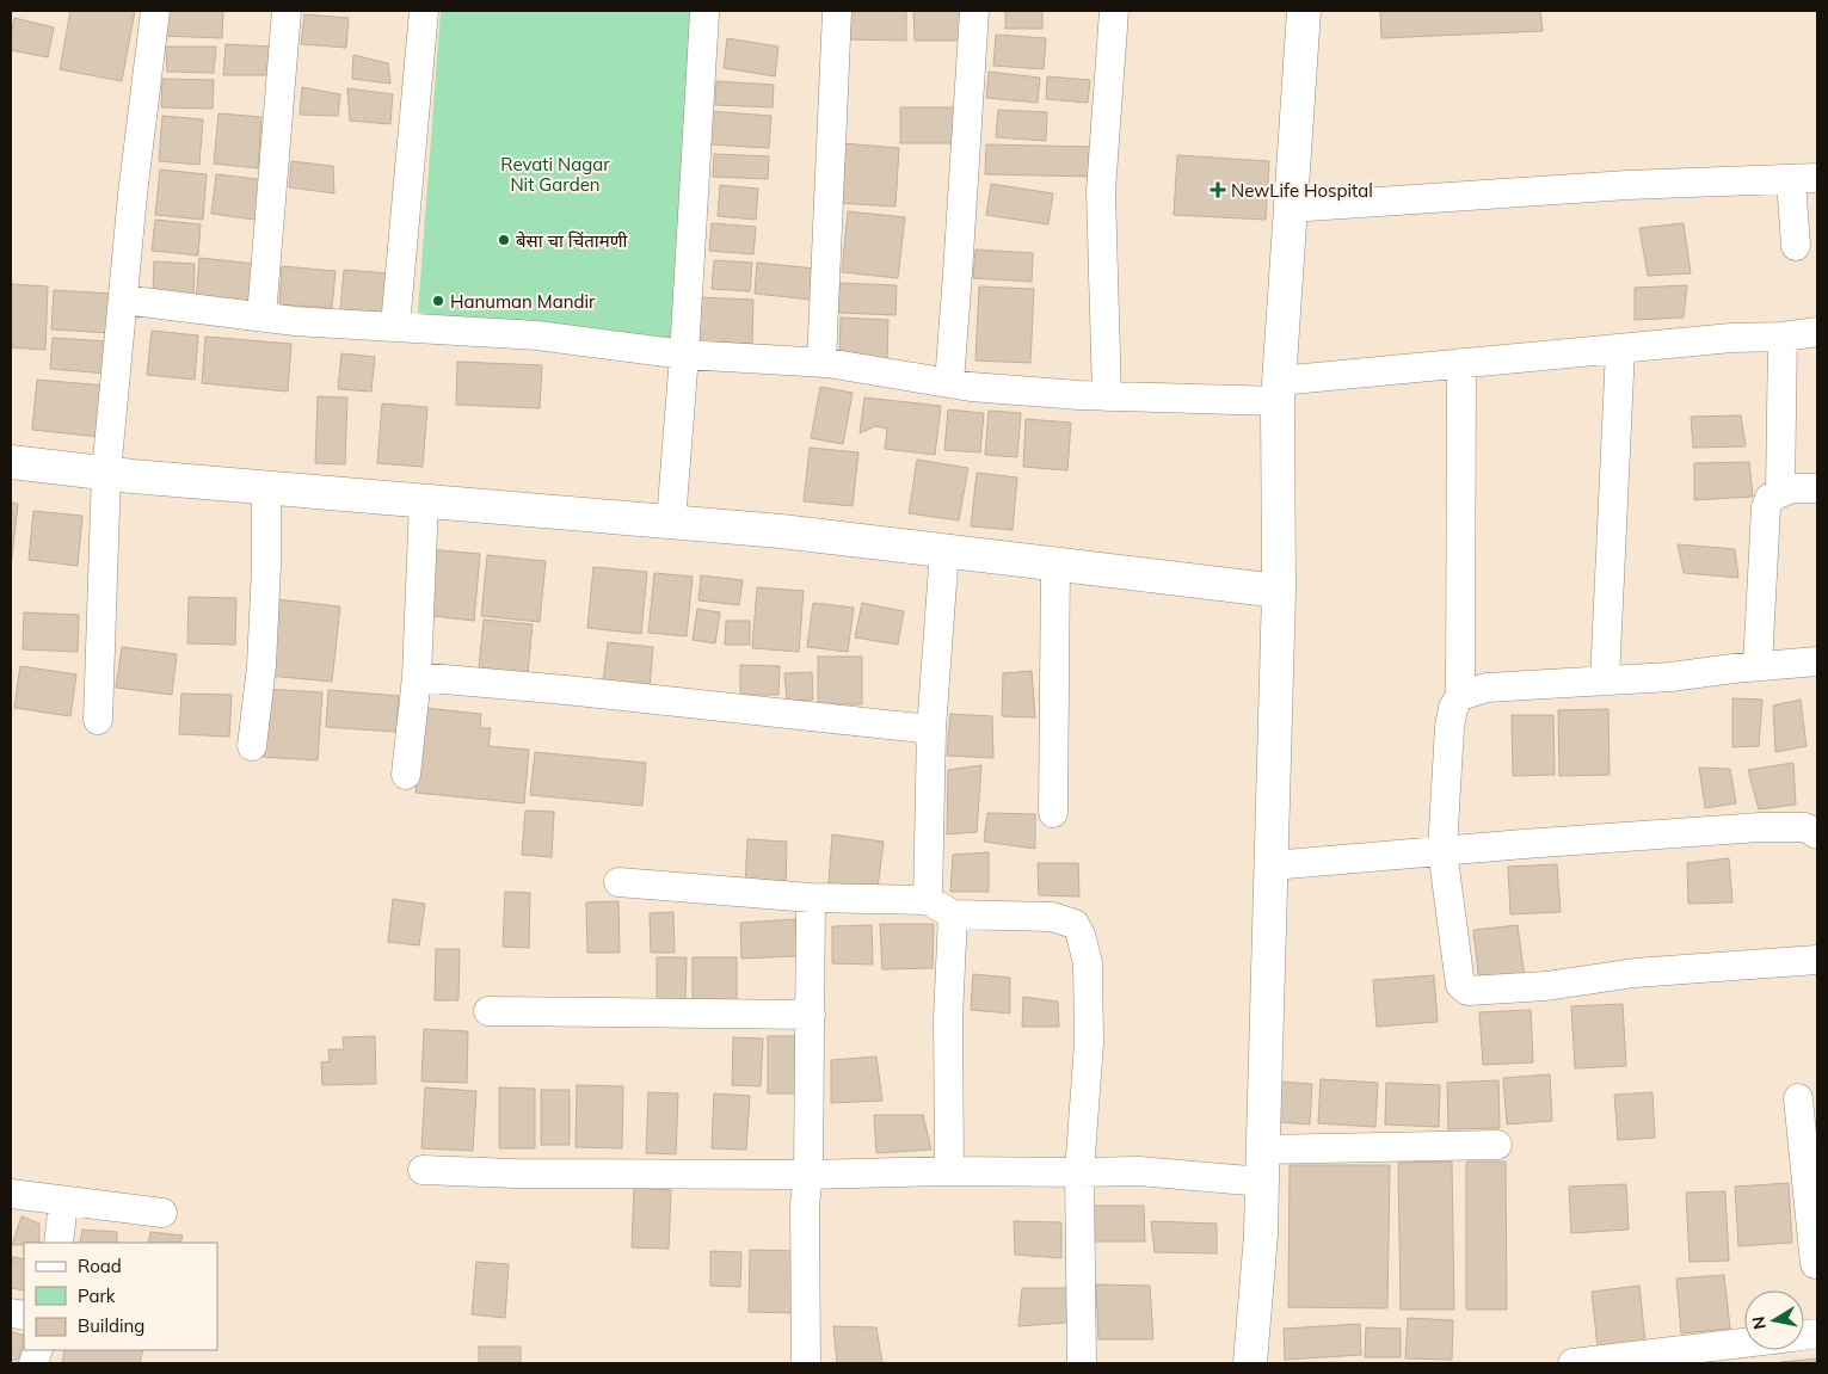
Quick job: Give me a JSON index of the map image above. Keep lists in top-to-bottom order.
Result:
{
  "parks": ["Revati Nagar Nit Garden"],
  "places": {
    "health": ["NewLife Hospital"],
    "other": ["बेसा चा चिंतामणी", "Hanuman Mandir"]
  },
  "legend": ["Road", "Park", "Building"],
  "north": "left"
}
